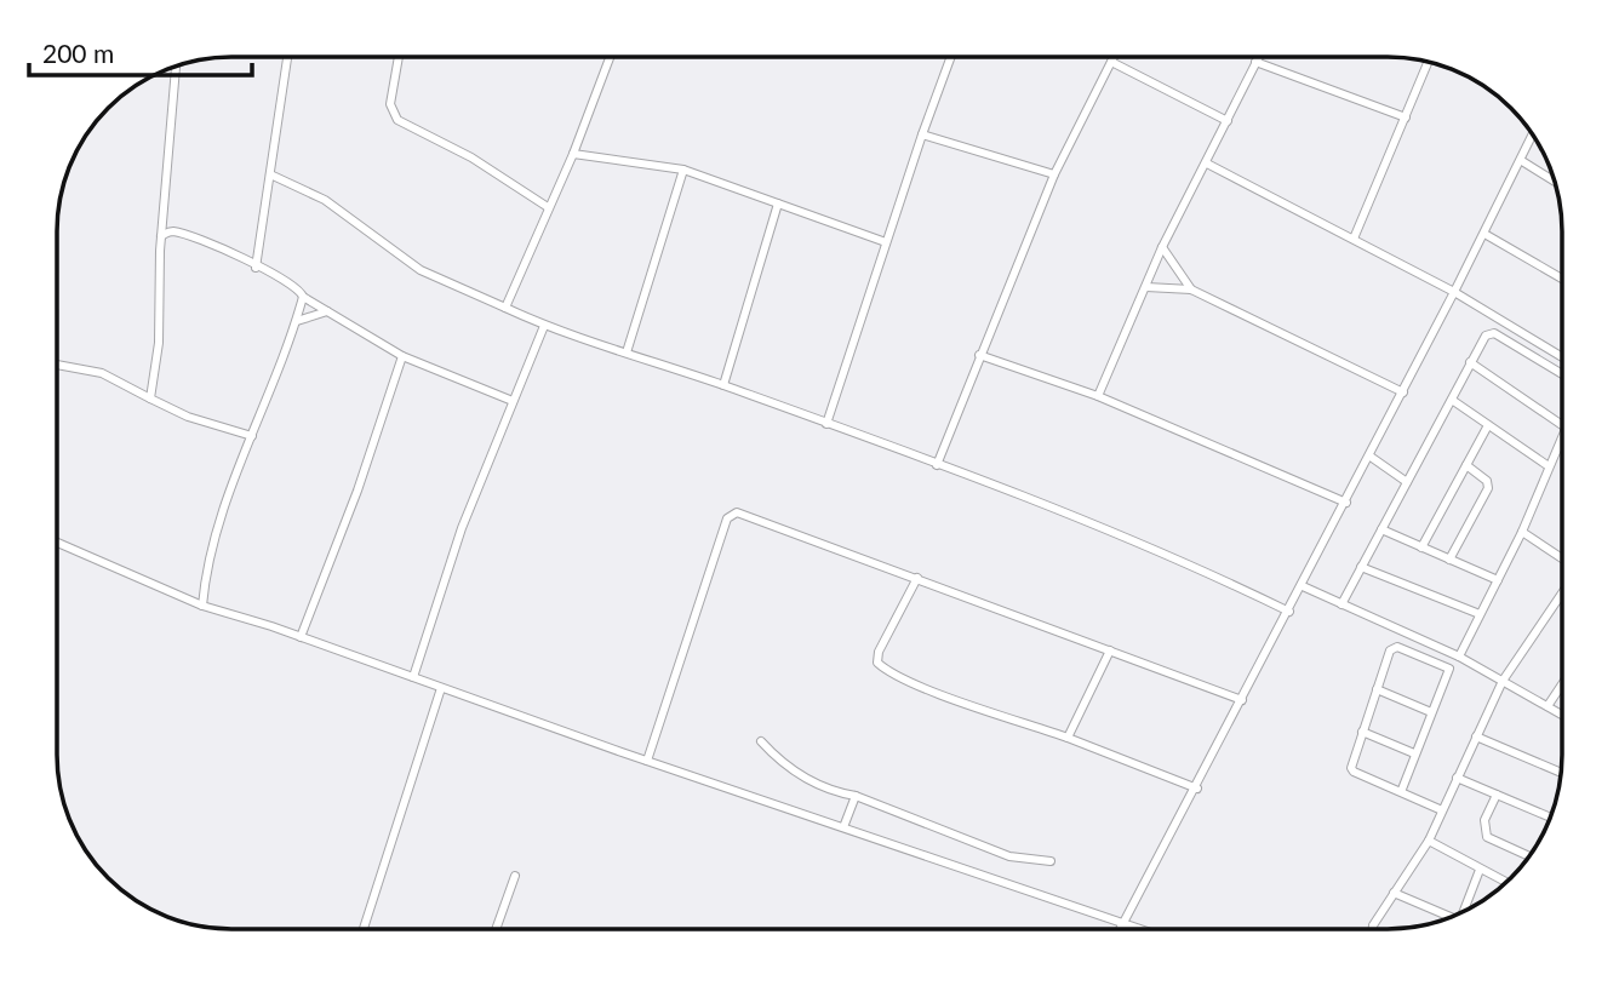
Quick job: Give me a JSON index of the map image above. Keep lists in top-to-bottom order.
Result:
{
  "scale_bar": "200 m"
}
